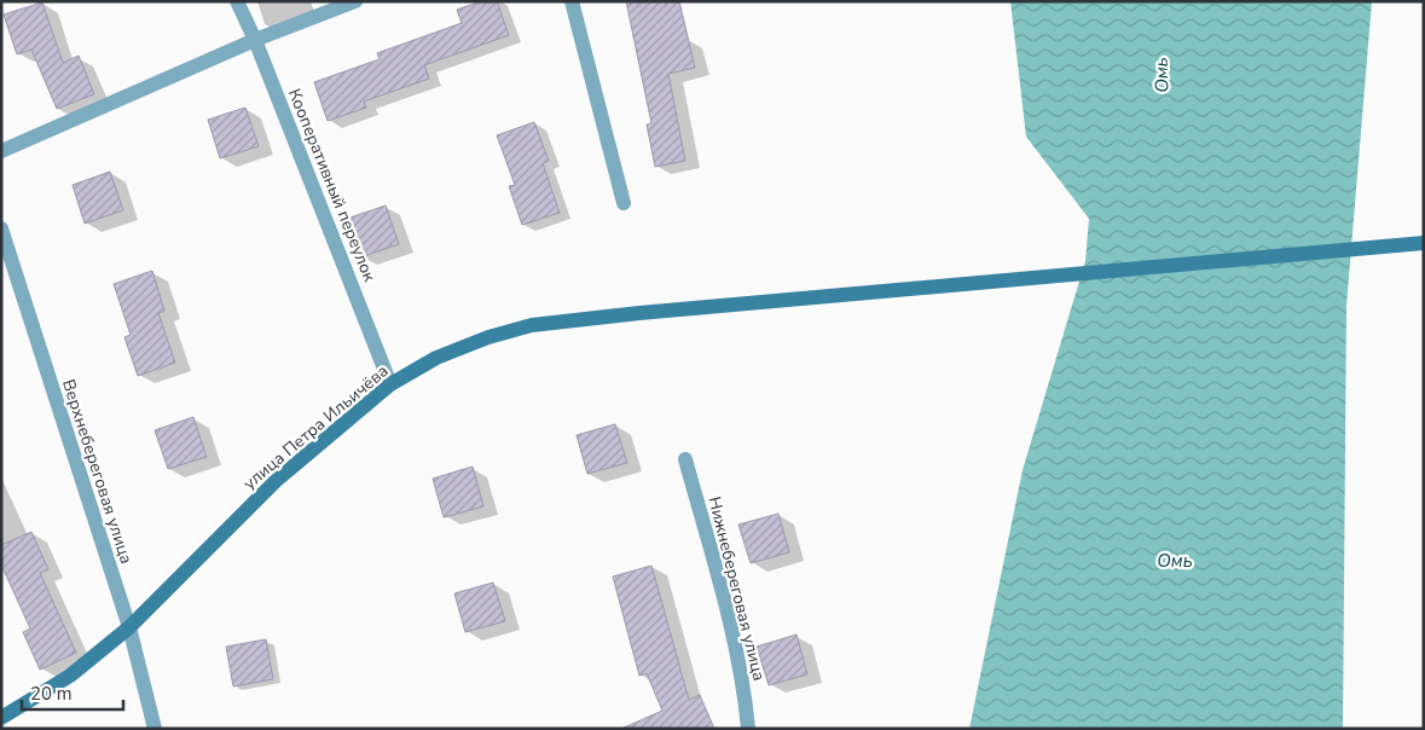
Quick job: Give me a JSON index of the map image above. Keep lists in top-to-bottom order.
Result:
{
  "streets": {
    "main road": ["улица Петра Ильичёва"],
    "street": ["Кооперативный переулок", "Верхнебереговая улица", "Нижнебереговая улица"]
  },
  "crossings": [
    ["Кооперативный переулок", "улица Петра Ильичёва"],
    ["улица Петра Ильичёва", "Верхнебереговая улица"]
  ],
  "water": ["Омь"],
  "scale_bar": "20 m"
}
